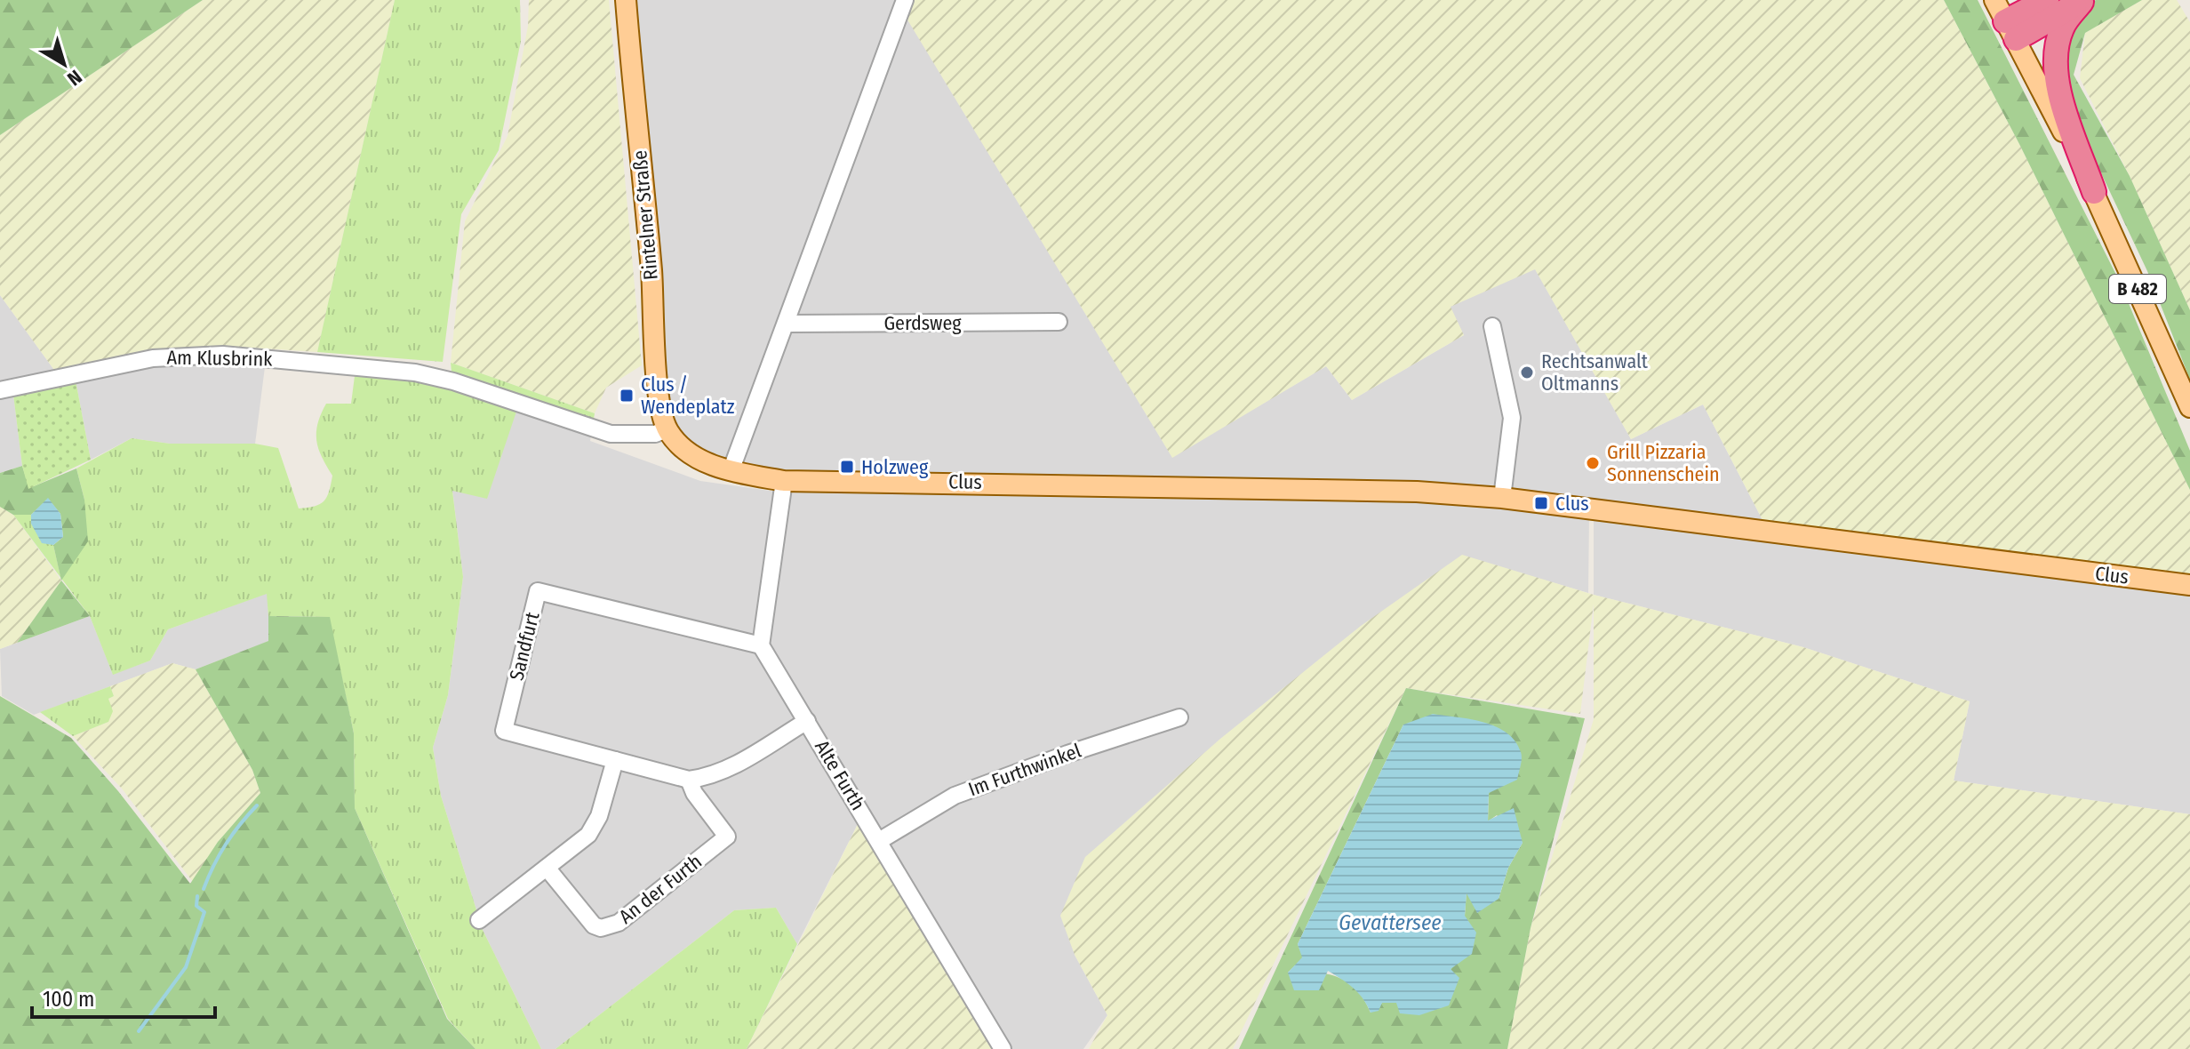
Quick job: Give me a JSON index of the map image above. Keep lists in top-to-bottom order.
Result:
{
  "streets": {
    "main road": ["Rintelner Straße", "B 482", "Clus"],
    "street": [
      "Gerdsweg",
      "Am Klusbrink",
      "Sandfurt",
      "Im Furthwinkel",
      "Alte Furth",
      "An der Furth"
    ]
  },
  "crossings": [
    ["Rintelner Straße", "Am Klusbrink"],
    ["Rintelner Straße", "Clus"],
    ["Am Klusbrink", "Clus"],
    ["Sandfurt", "Alte Furth"],
    ["Sandfurt", "An der Furth"],
    ["Im Furthwinkel", "Alte Furth"]
  ],
  "water": ["Gevattersee"],
  "places": {
    "other": ["Rechtsanwalt Oltmanns", "Grill Pizzaria Sonnenschein"],
    "transit": ["Clus / Wendeplatz", "Holzweg", "Clus"]
  },
  "scale_bar": "100 m",
  "north": "bottom right"
}
